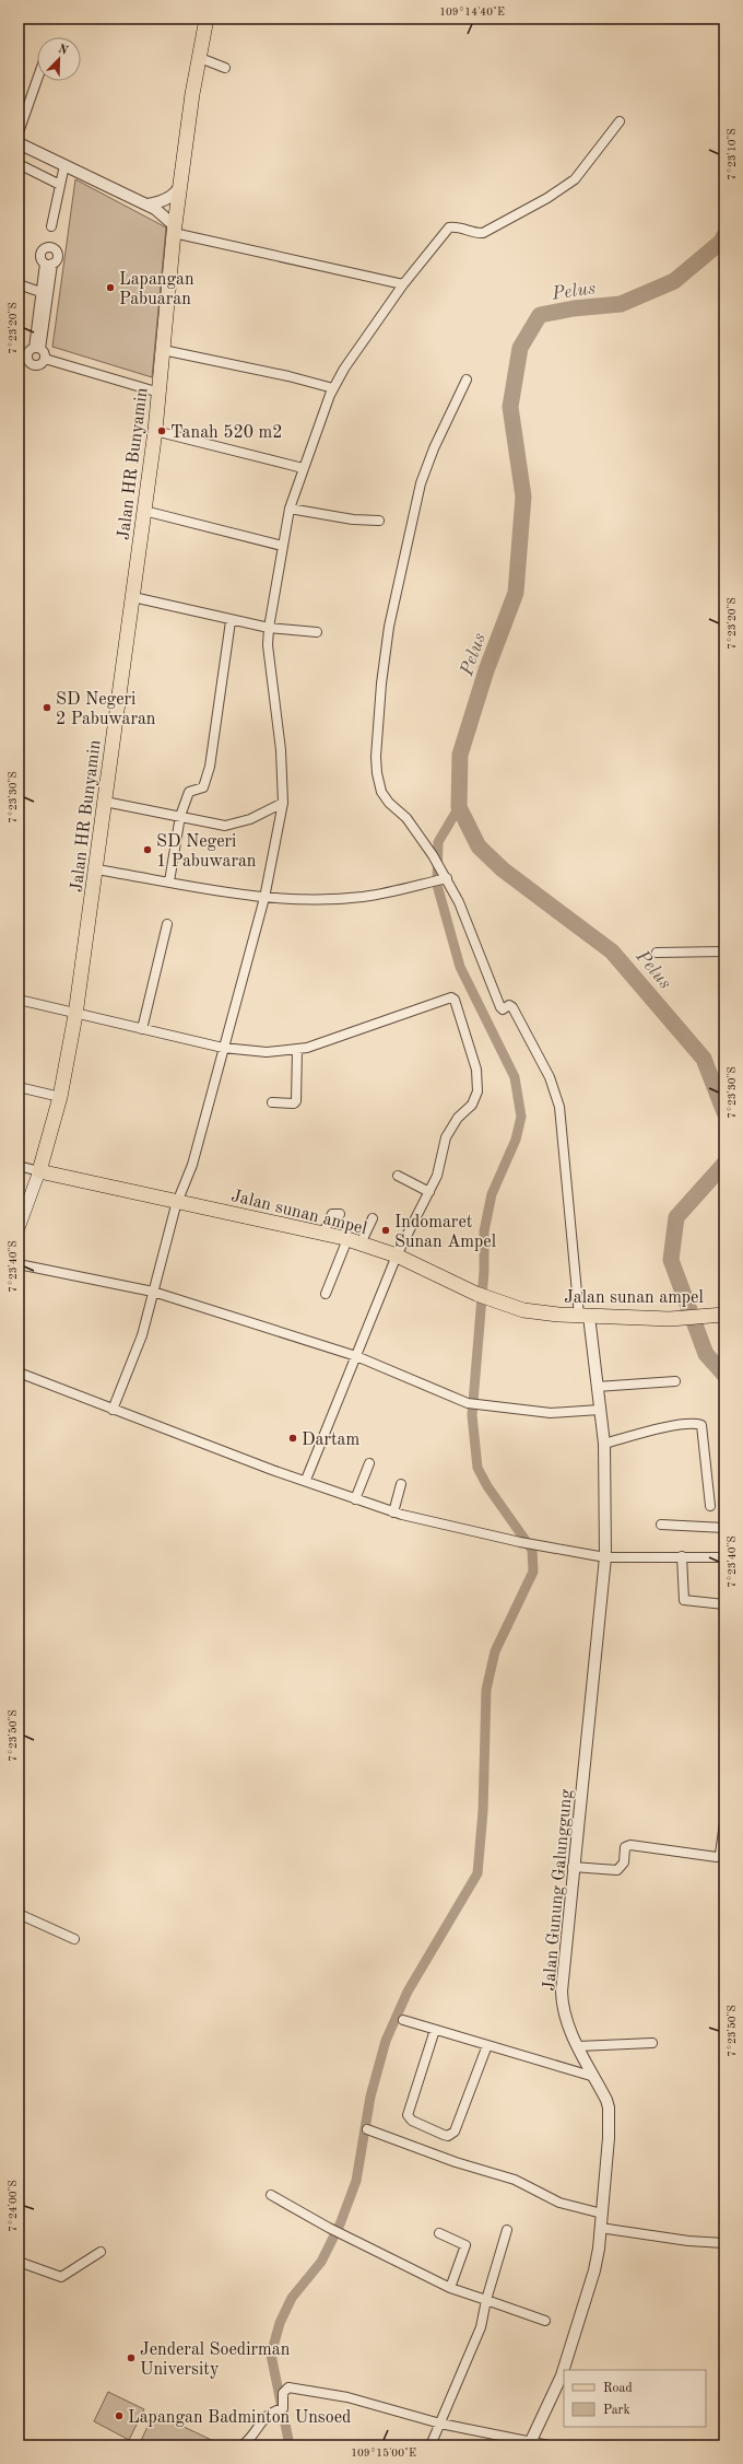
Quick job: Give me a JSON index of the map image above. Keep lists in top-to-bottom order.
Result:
{
  "streets": {
    "main road": ["Jalan HR Bunyamin", "Jalan sunan ampel"],
    "street": ["Jalan Gunung Galunggung"]
  },
  "crossings": [
    ["Jalan HR Bunyamin", "Jalan sunan ampel"],
    ["Jalan sunan ampel", "Jalan Gunung Galunggung"]
  ],
  "water": ["Pelus"],
  "places": [
    "Lapangan Pabuaran",
    "Tanah 520 m2",
    "SD Negeri 2 Pabuwaran",
    "SD Negeri 1 Pabuwaran",
    "Indomaret Sunan Ampel",
    "Dartam",
    "Jenderal Soedirman University",
    "Lapangan Badminton Unsoed"
  ],
  "legend": ["Road", "Park"],
  "north": "top right",
  "coordinates": [
    "109°14'40\"E",
    "7°23'10\"S",
    "7°23'20\"S",
    "7°23'30\"S",
    "7°23'40\"S",
    "7°23'50\"S",
    "7°24'00\"S",
    "109°15'00\"E"
  ]
}
